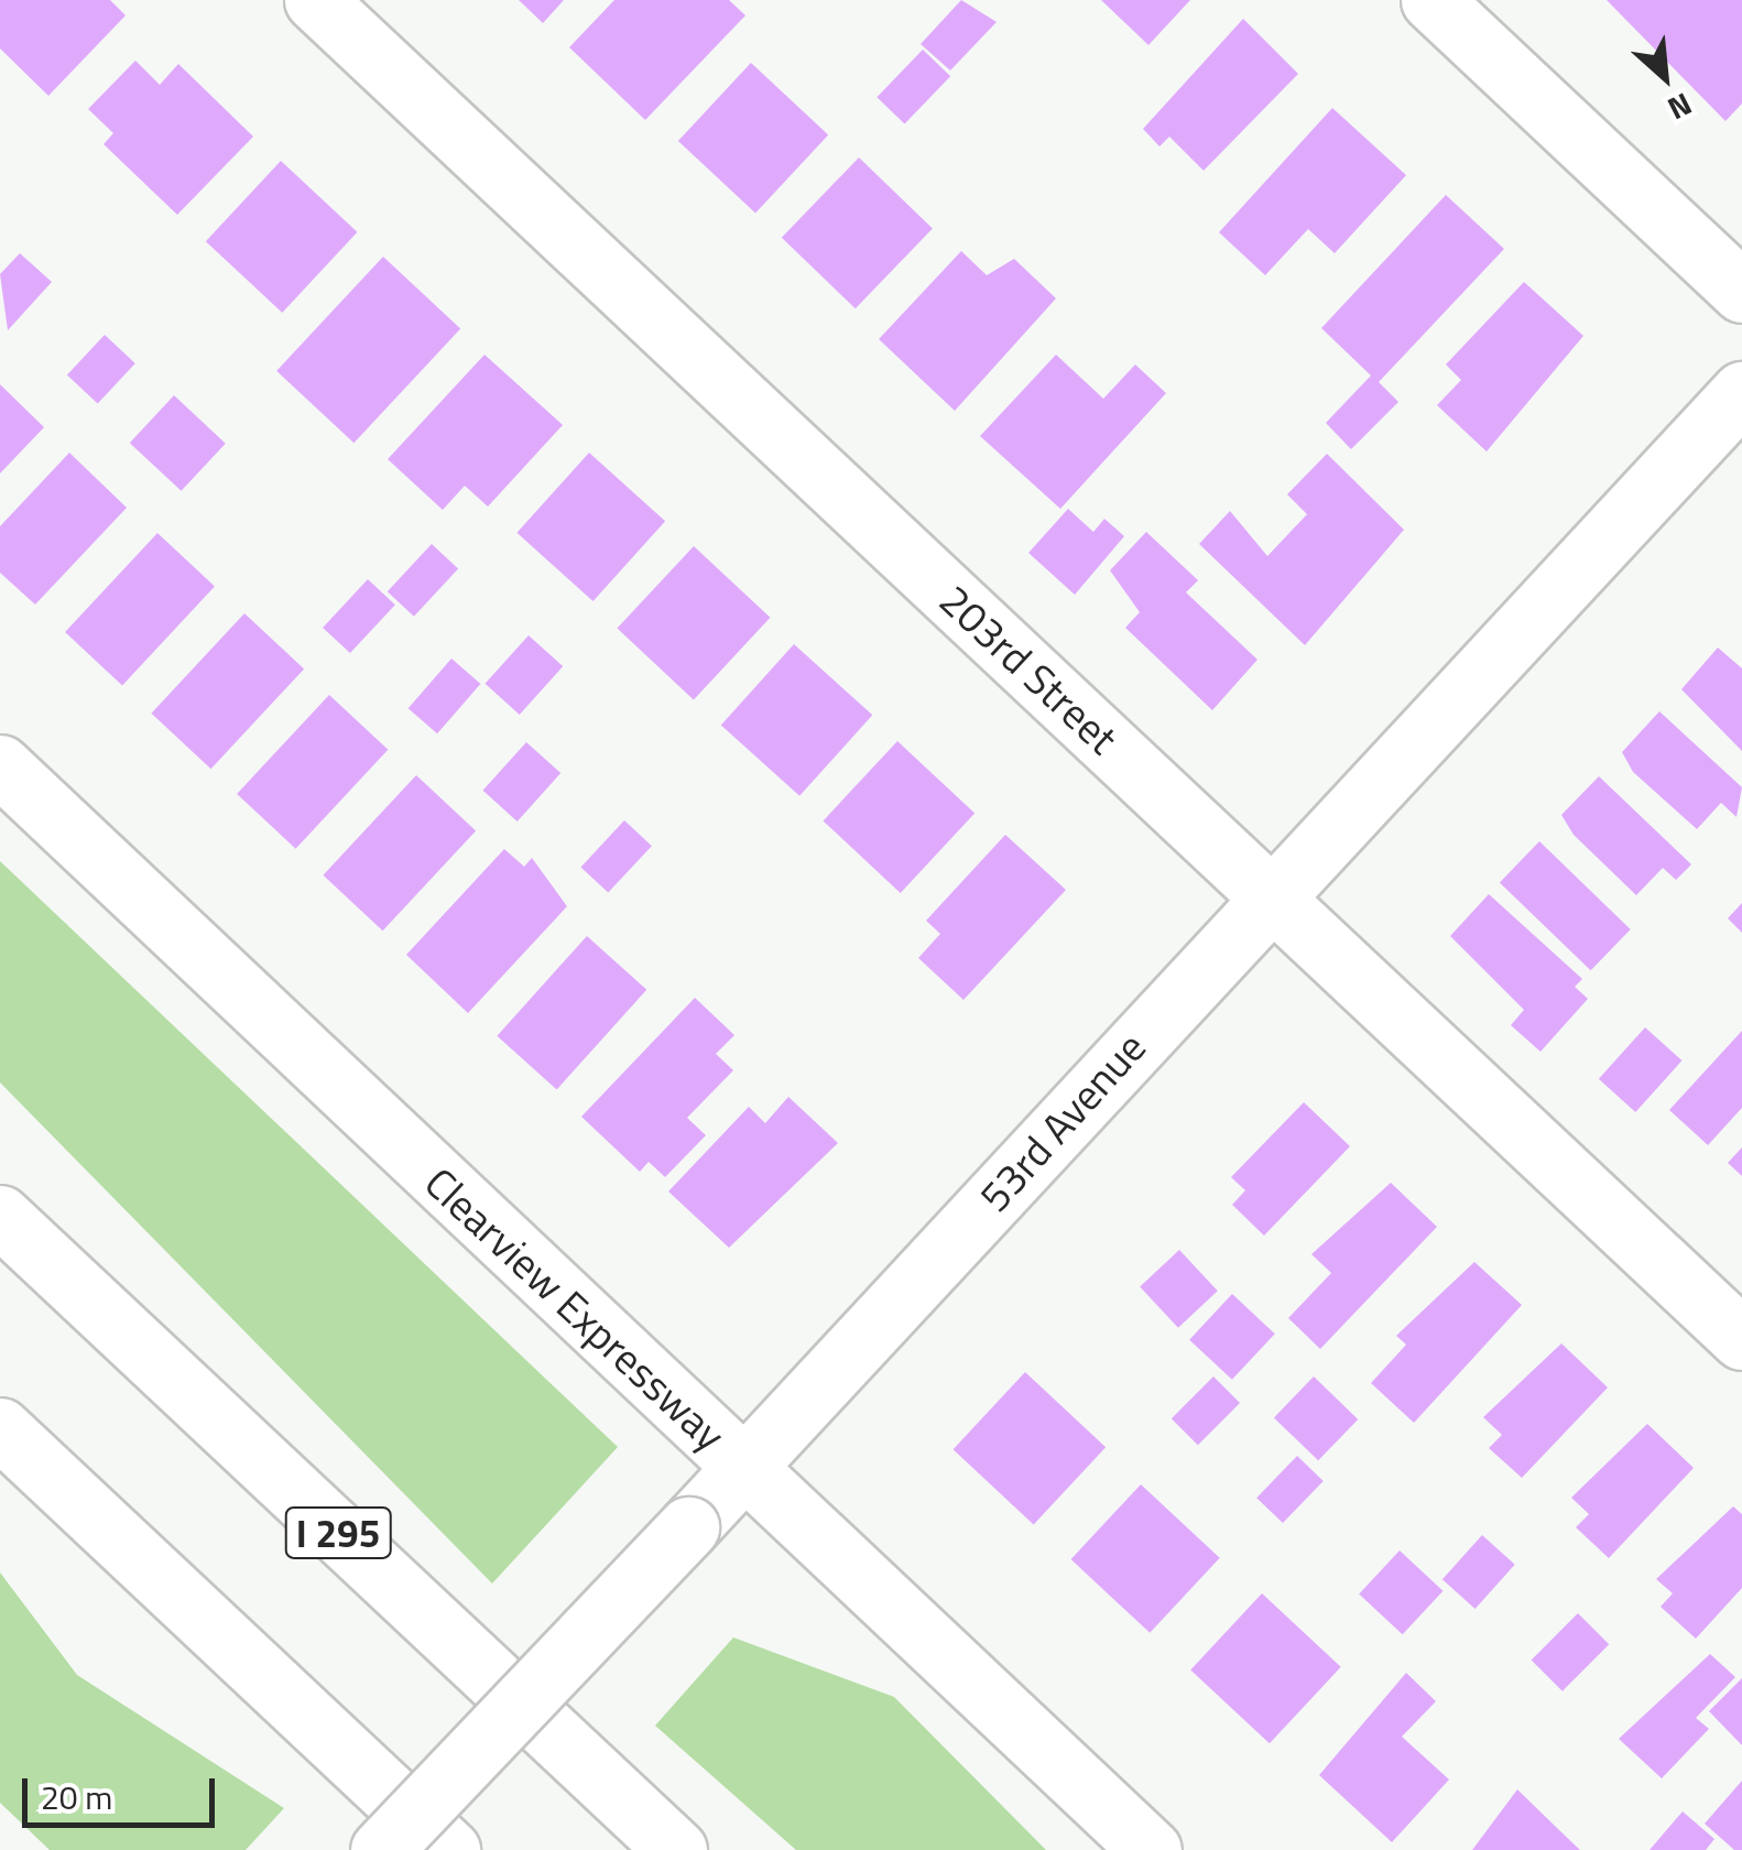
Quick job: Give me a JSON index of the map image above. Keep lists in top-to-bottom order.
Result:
{
  "streets": {
    "main road": [
      "203rd Street",
      "53rd Avenue",
      "Clearview Expressway",
      "I 295"
    ]
  },
  "crossings": [
    ["203rd Street", "53rd Avenue"],
    ["53rd Avenue", "Clearview Expressway"]
  ],
  "scale_bar": "20 m",
  "north": "bottom right"
}
